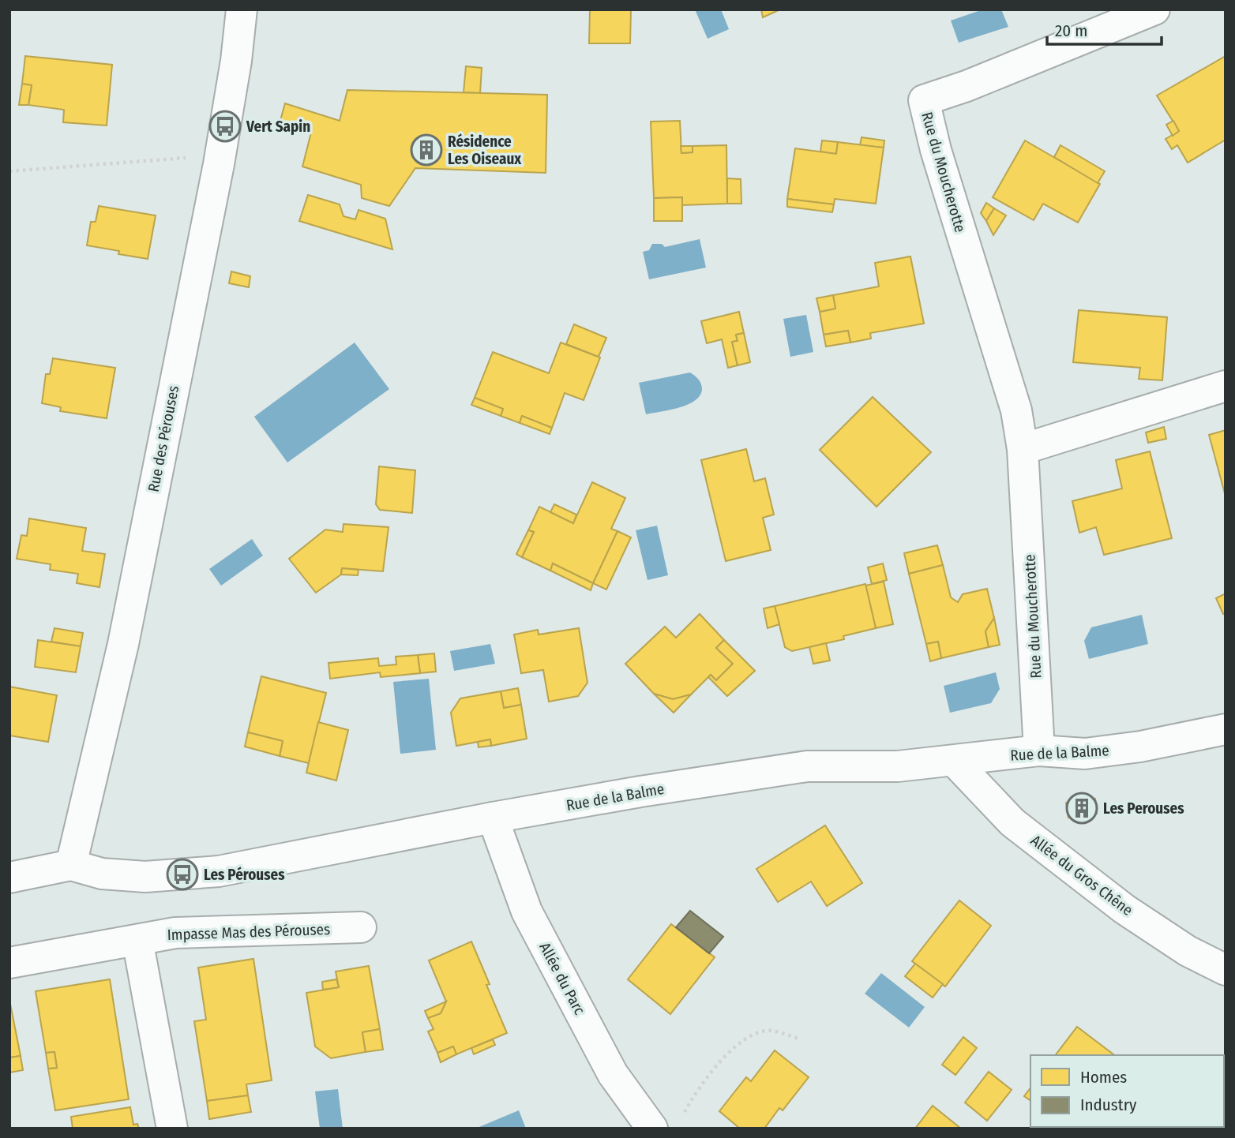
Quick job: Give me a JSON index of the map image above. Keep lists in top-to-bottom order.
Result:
{
  "streets": {
    "street": [
      "Rue du Moucherotte",
      "Rue des Pérouses",
      "Rue de la Balme",
      "Allée du Gros Chêne",
      "Impasse Mas des Pérouses",
      "Allée du Parc"
    ]
  },
  "crossings": [
    ["Rue du Moucherotte", "Rue de la Balme"],
    ["Rue des Pérouses", "Rue de la Balme"],
    ["Rue de la Balme", "Allée du Gros Chêne"],
    ["Rue de la Balme", "Allée du Parc"]
  ],
  "places": {
    "bus stop": ["Vert Sapin", "Les Pérouses"],
    "building": ["Résidence Les Oiseaux", "Les Perouses"]
  },
  "legend": ["Homes", "Industry"],
  "scale_bar": "20 m"
}
